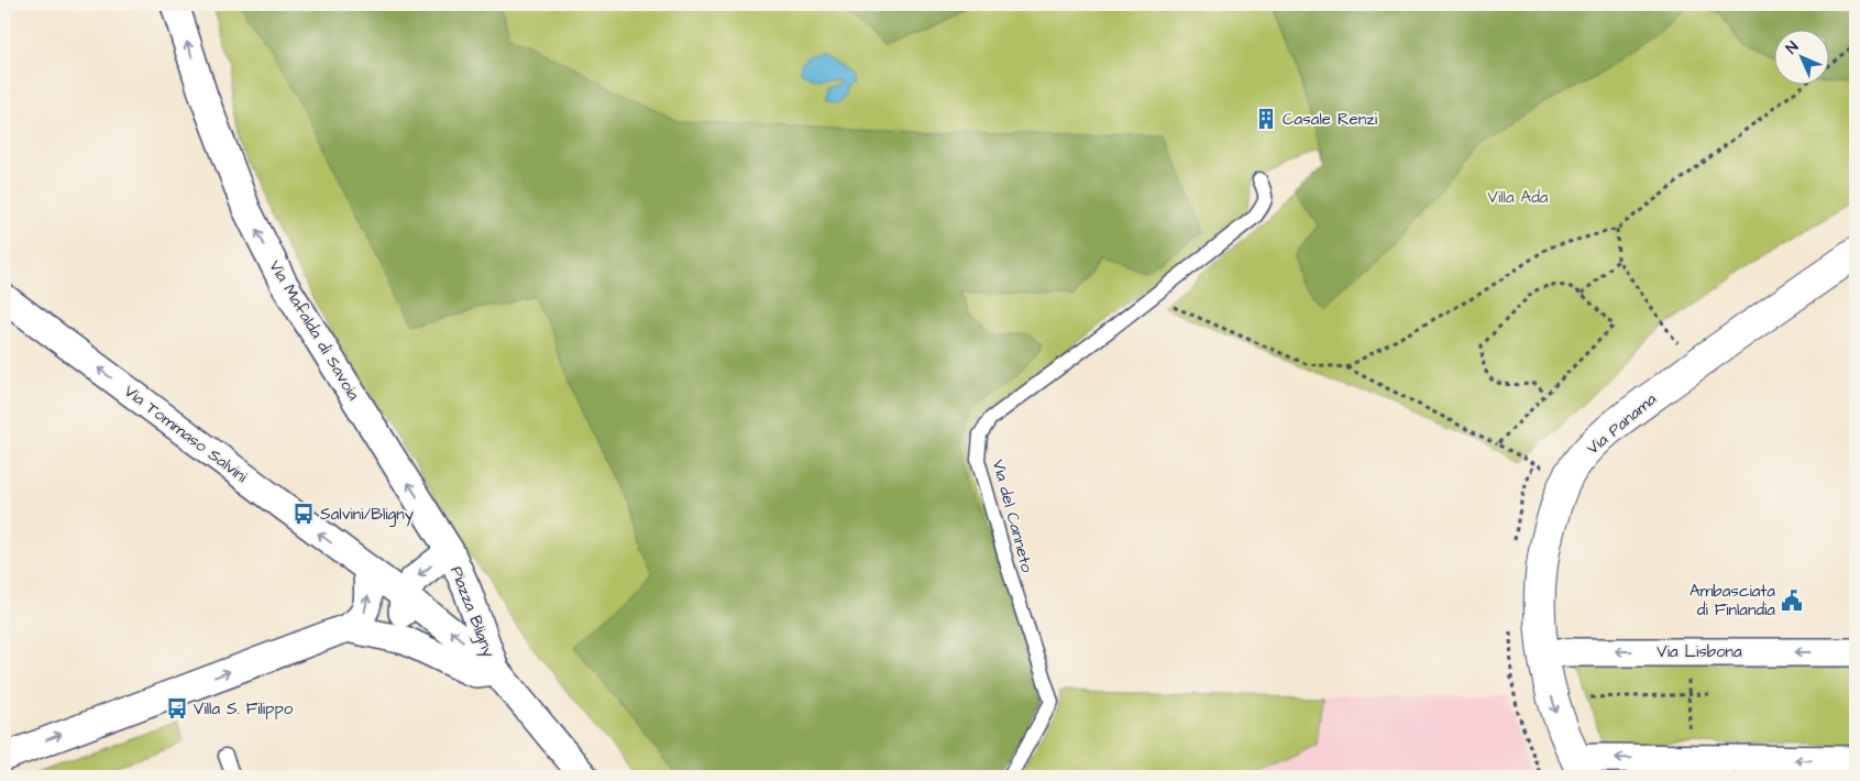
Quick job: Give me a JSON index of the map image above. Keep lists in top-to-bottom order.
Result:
{
  "streets": {
    "street": [
      "Via Mafalda di Savoia",
      "Via Panama",
      "Via Tommaso Salvini",
      "Piazza Bligny",
      "Via Lisbona"
    ],
    "lane": ["Via del Canneto"]
  },
  "crossings": [
    ["Via Mafalda di Savoia", "Piazza Bligny"],
    ["Via Panama", "Via Lisbona"],
    ["Via Tommaso Salvini", "Piazza Bligny"]
  ],
  "one_way": ["Via Mafalda di Savoia", "Via Tommaso Salvini"],
  "parks": ["Villa Ada"],
  "places": {
    "building": ["Casale Renzi"],
    "bus stop": ["Salvini/Bligny", "Villa S. Filippo"],
    "public building": ["Ambasciata di Finlandia"]
  },
  "north": "top left"
}
